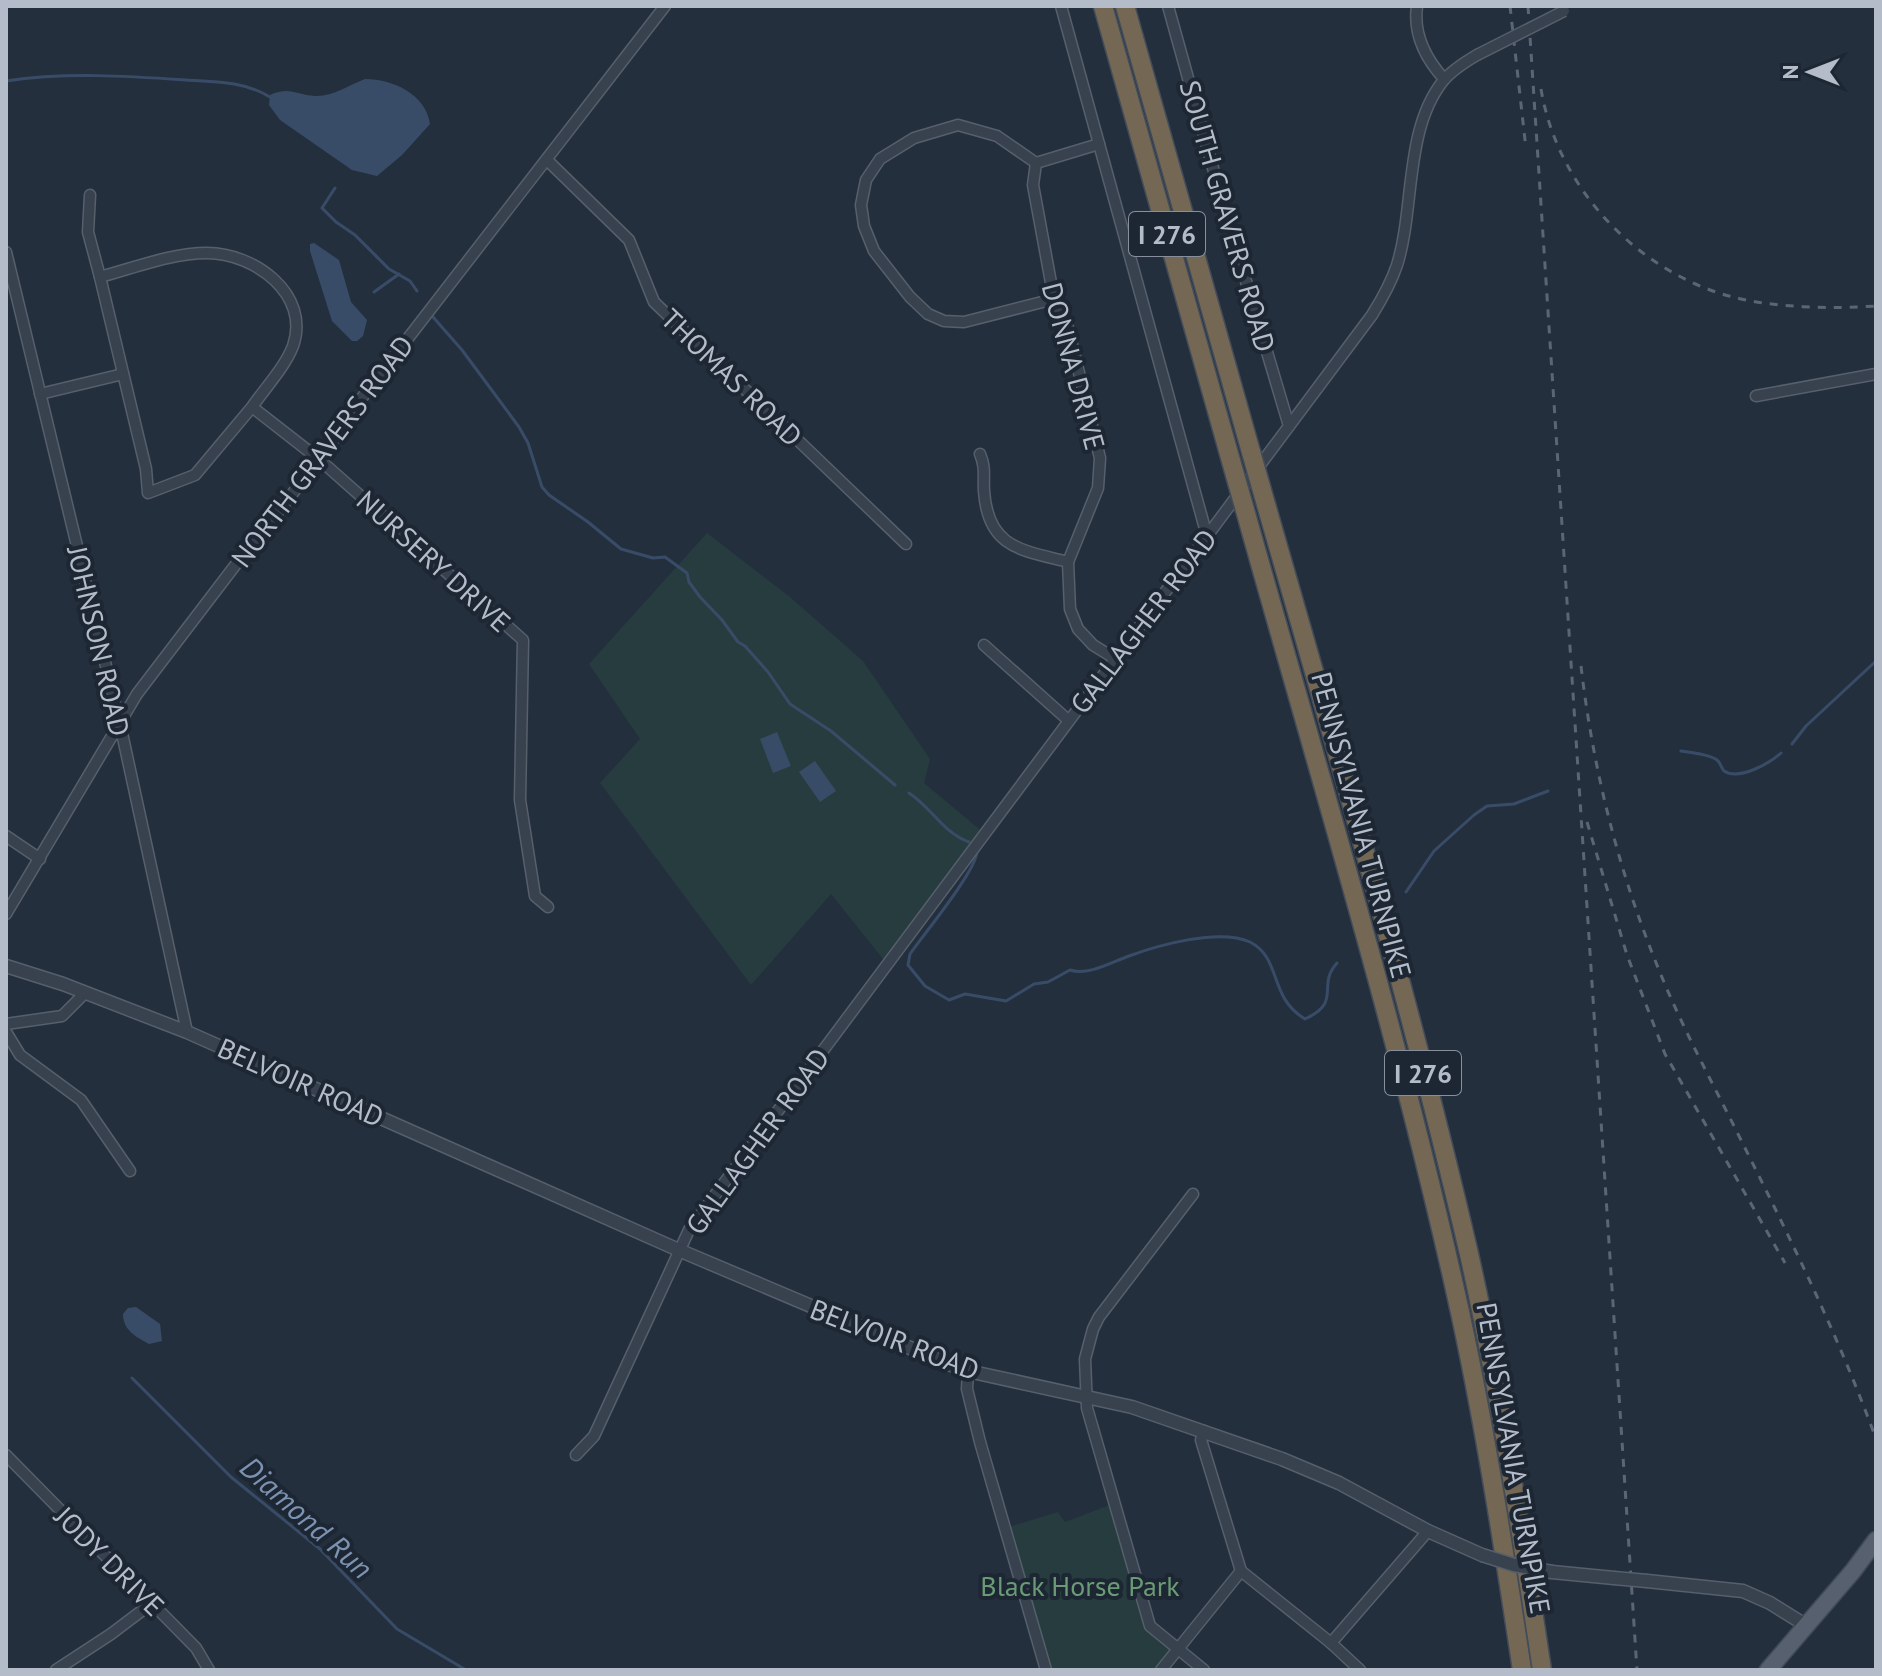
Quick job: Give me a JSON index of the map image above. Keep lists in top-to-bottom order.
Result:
{
  "streets": {
    "highway": ["I 276", "PENNSYLVANIA TURNPIKE"],
    "street": [
      "SOUTH GRAVERS ROAD",
      "DONNA DRIVE",
      "THOMAS ROAD",
      "NORTH GRAVERS ROAD",
      "NURSERY DRIVE",
      "GALLAGHER ROAD",
      "JOHNSON ROAD",
      "BELVOIR ROAD",
      "JODY DRIVE"
    ]
  },
  "crossings": [
    ["SOUTH GRAVERS ROAD", "GALLAGHER ROAD"],
    ["DONNA DRIVE", "GALLAGHER ROAD"],
    ["THOMAS ROAD", "NORTH GRAVERS ROAD"],
    ["NORTH GRAVERS ROAD", "NURSERY DRIVE"],
    ["NORTH GRAVERS ROAD", "JOHNSON ROAD"],
    ["GALLAGHER ROAD", "BELVOIR ROAD"],
    ["JOHNSON ROAD", "BELVOIR ROAD"]
  ],
  "water": ["Diamond Run"],
  "parks": ["Black Horse Park"],
  "north": "left"
}
